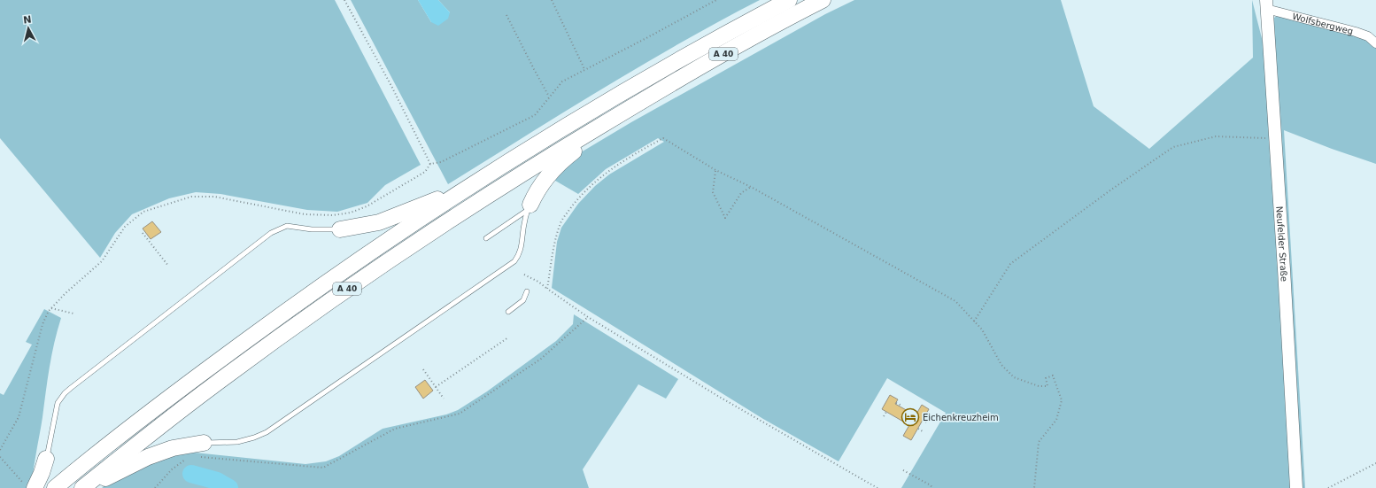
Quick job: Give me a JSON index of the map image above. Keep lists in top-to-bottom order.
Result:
{
  "streets": {
    "highway": ["A 40"],
    "main road": ["Neufelder Straße"],
    "street": ["Wolfsbergweg"]
  },
  "crossings": [
    ["Wolfsbergweg", "Neufelder Straße"]
  ],
  "places": {
    "hotel": ["Eichenkreuzheim"]
  },
  "north": "top"
}
